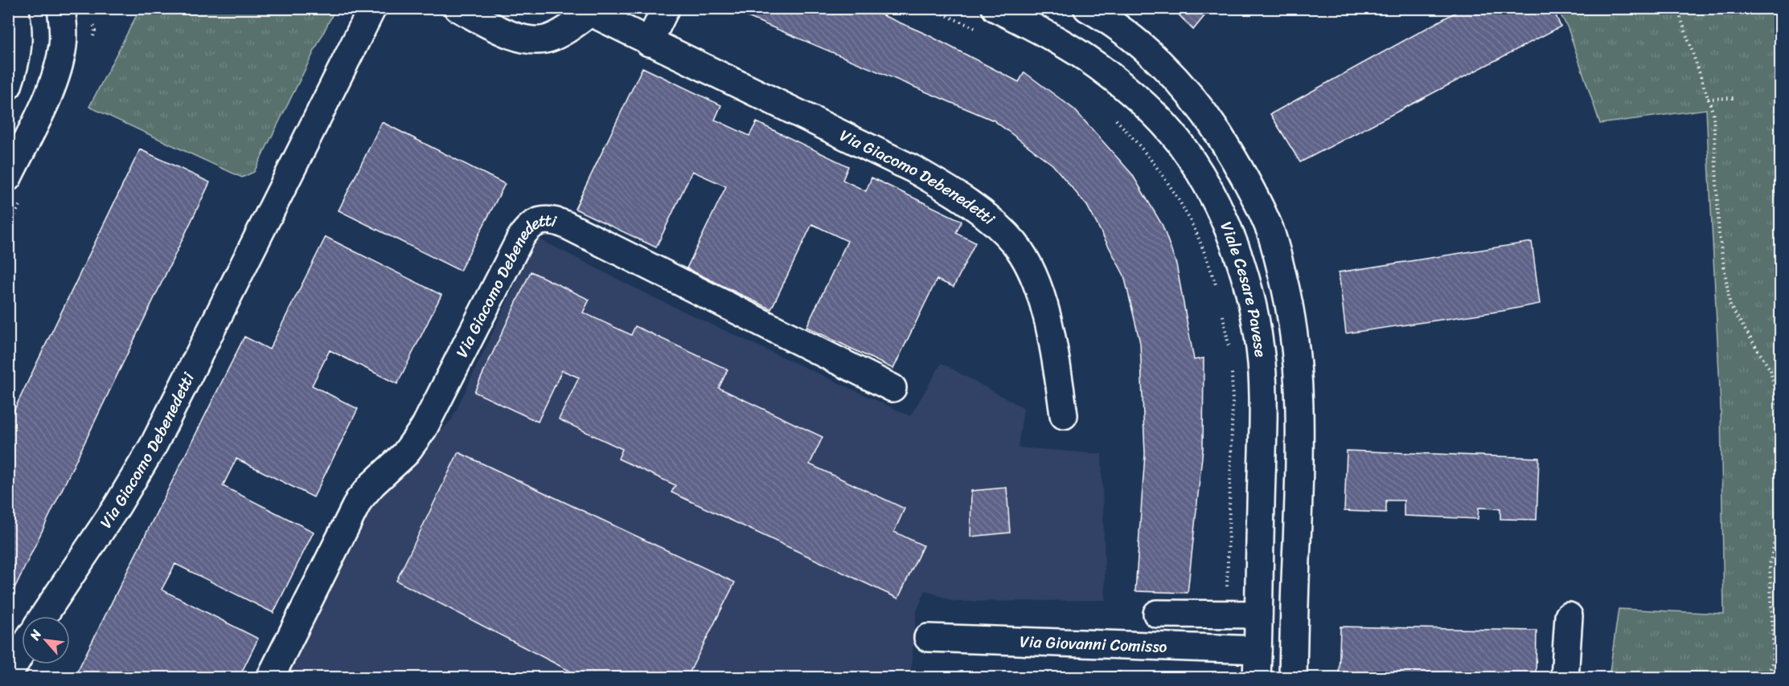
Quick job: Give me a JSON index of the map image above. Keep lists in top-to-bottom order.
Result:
{
  "streets": {
    "street": ["Via Giacomo Debenedetti", "Viale Cesare Pavese", "Via Giovanni Comisso"]
  },
  "crossings": [
    ["Viale Cesare Pavese", "Via Giovanni Comisso"]
  ],
  "north": "top left"
}
